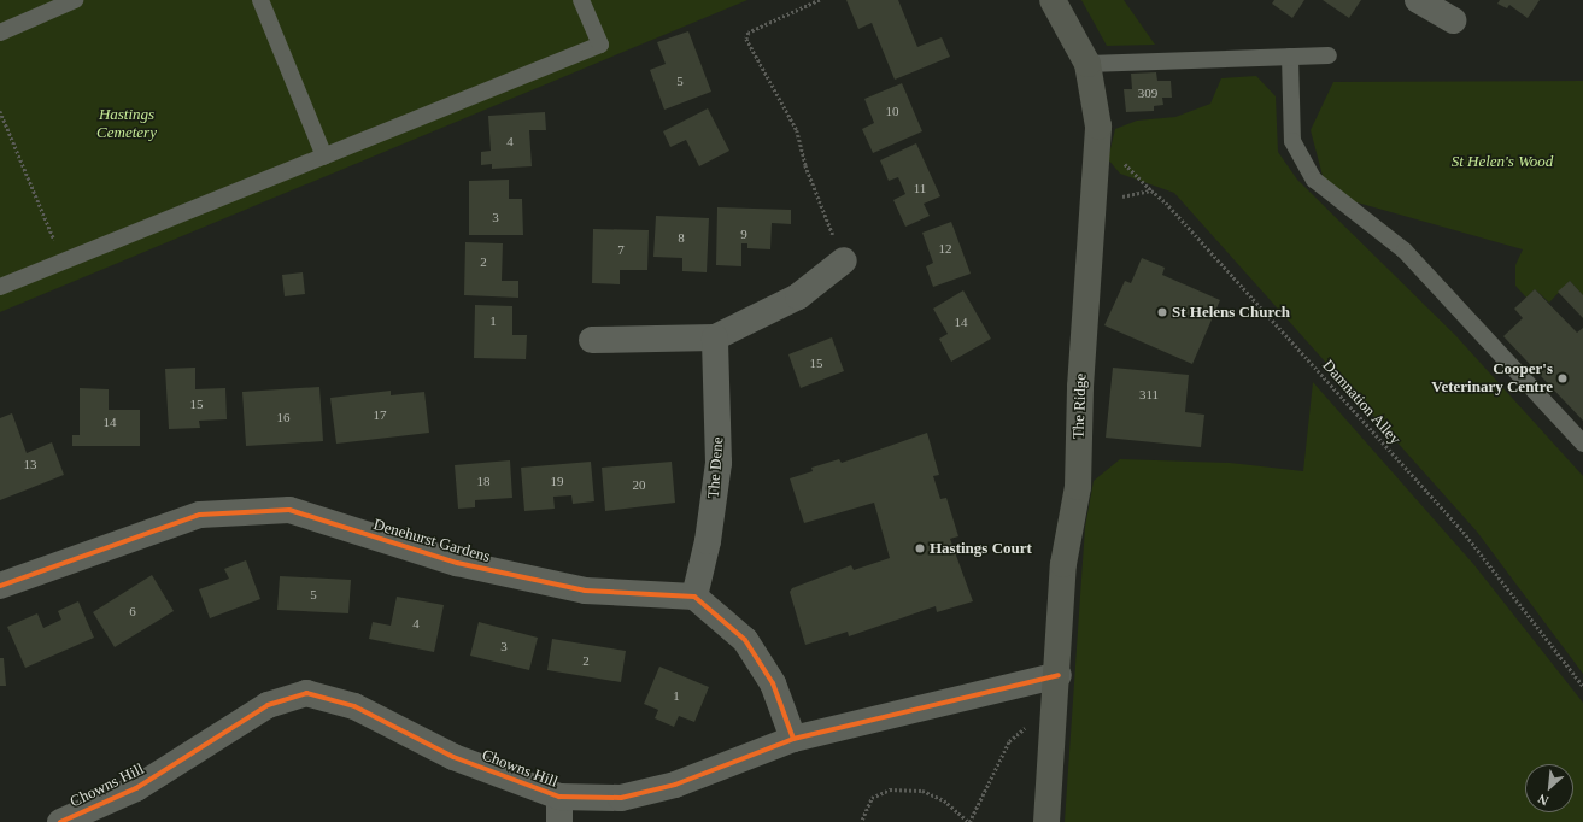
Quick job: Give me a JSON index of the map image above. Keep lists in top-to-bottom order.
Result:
{
  "streets": {
    "main road": ["The Ridge"],
    "street": ["The Dene", "Denehurst Gardens", "Chowns Hill"],
    "path": ["Damnation Alley"]
  },
  "crossings": [
    ["Damnation Alley", "The Ridge"],
    ["The Ridge", "Chowns Hill"],
    ["The Dene", "Denehurst Gardens"]
  ],
  "parks": ["Hastings Cemetery", "St Helen's Wood"],
  "places": ["St Helens Church", "Cooper's Veterinary Centre", "Hastings Court"],
  "house_numbers": [
    "5",
    "309",
    "10",
    "4",
    "11",
    "3",
    "9",
    "8",
    "12",
    "7",
    "2",
    "1",
    "14",
    "15",
    "311",
    "15",
    "17",
    "16",
    "14",
    "13",
    "18",
    "19",
    "20",
    "5",
    "6",
    "4",
    "3",
    "2",
    "1"
  ],
  "north": "bottom left"
}
